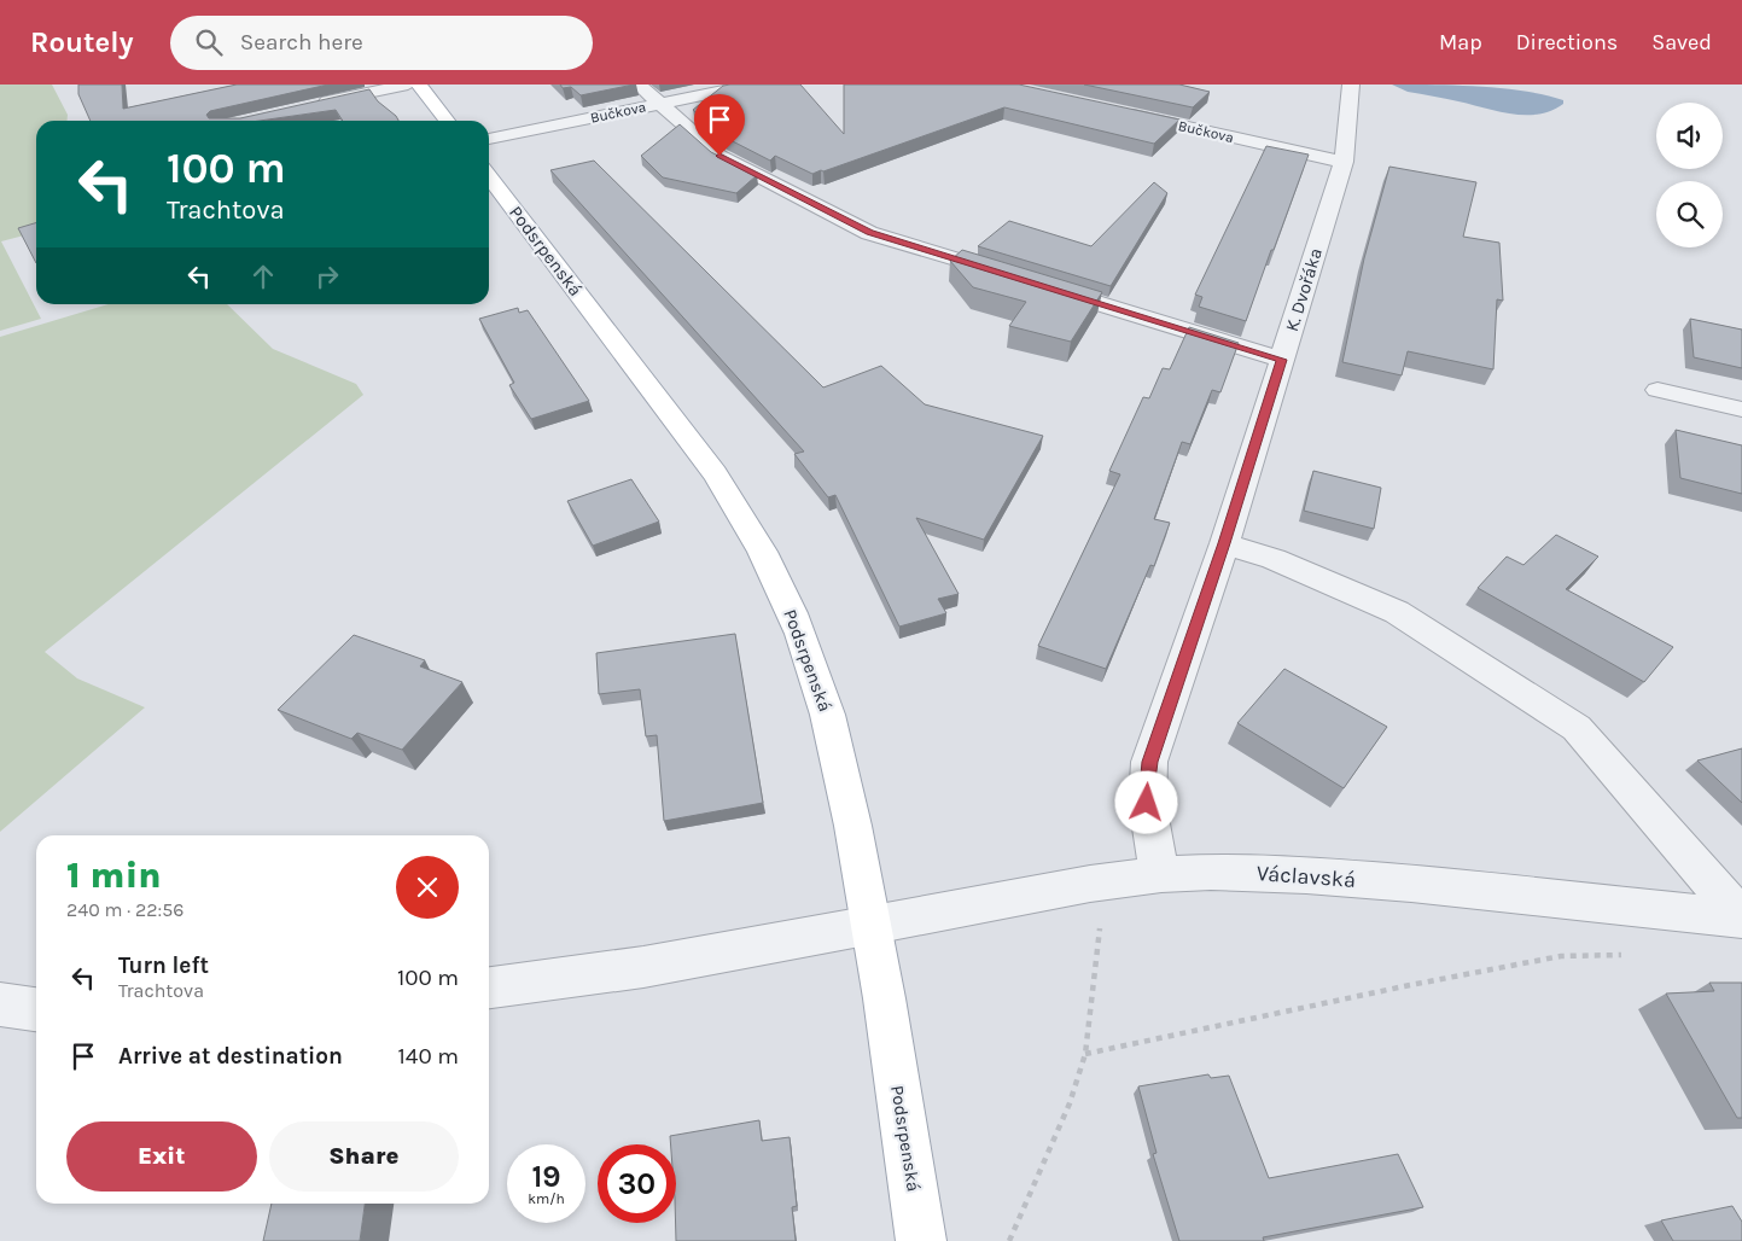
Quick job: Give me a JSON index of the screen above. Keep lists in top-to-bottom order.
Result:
{
  "streets": {
    "main road": ["Podsrpenská"],
    "street": ["Bučkova", "K. Dvořáka", "Václavská"]
  },
  "crossings": [
    ["Bučkova", "K. Dvořáka"],
    ["Podsrpenská", "Václavská"],
    ["K. Dvořáka", "Václavská"]
  ],
  "page": {
    "header": "Routely",
    "search": "Search here",
    "nav": ["Map", "Directions", "Saved"],
    "turn": ["100 m", "Trachtova"],
    "heading": ["1 min", "240 m · 22:56"],
    "list": [
      {
        "name": "Turn left",
        "note": "Trachtova",
        "value": "100 m"
      },
      {
        "name": "Arrive at destination",
        "value": "140 m"
      }
    ],
    "buttons": ["Exit", "Share"],
    "speed": "19 km/h",
    "limit": "30"
  }
}
